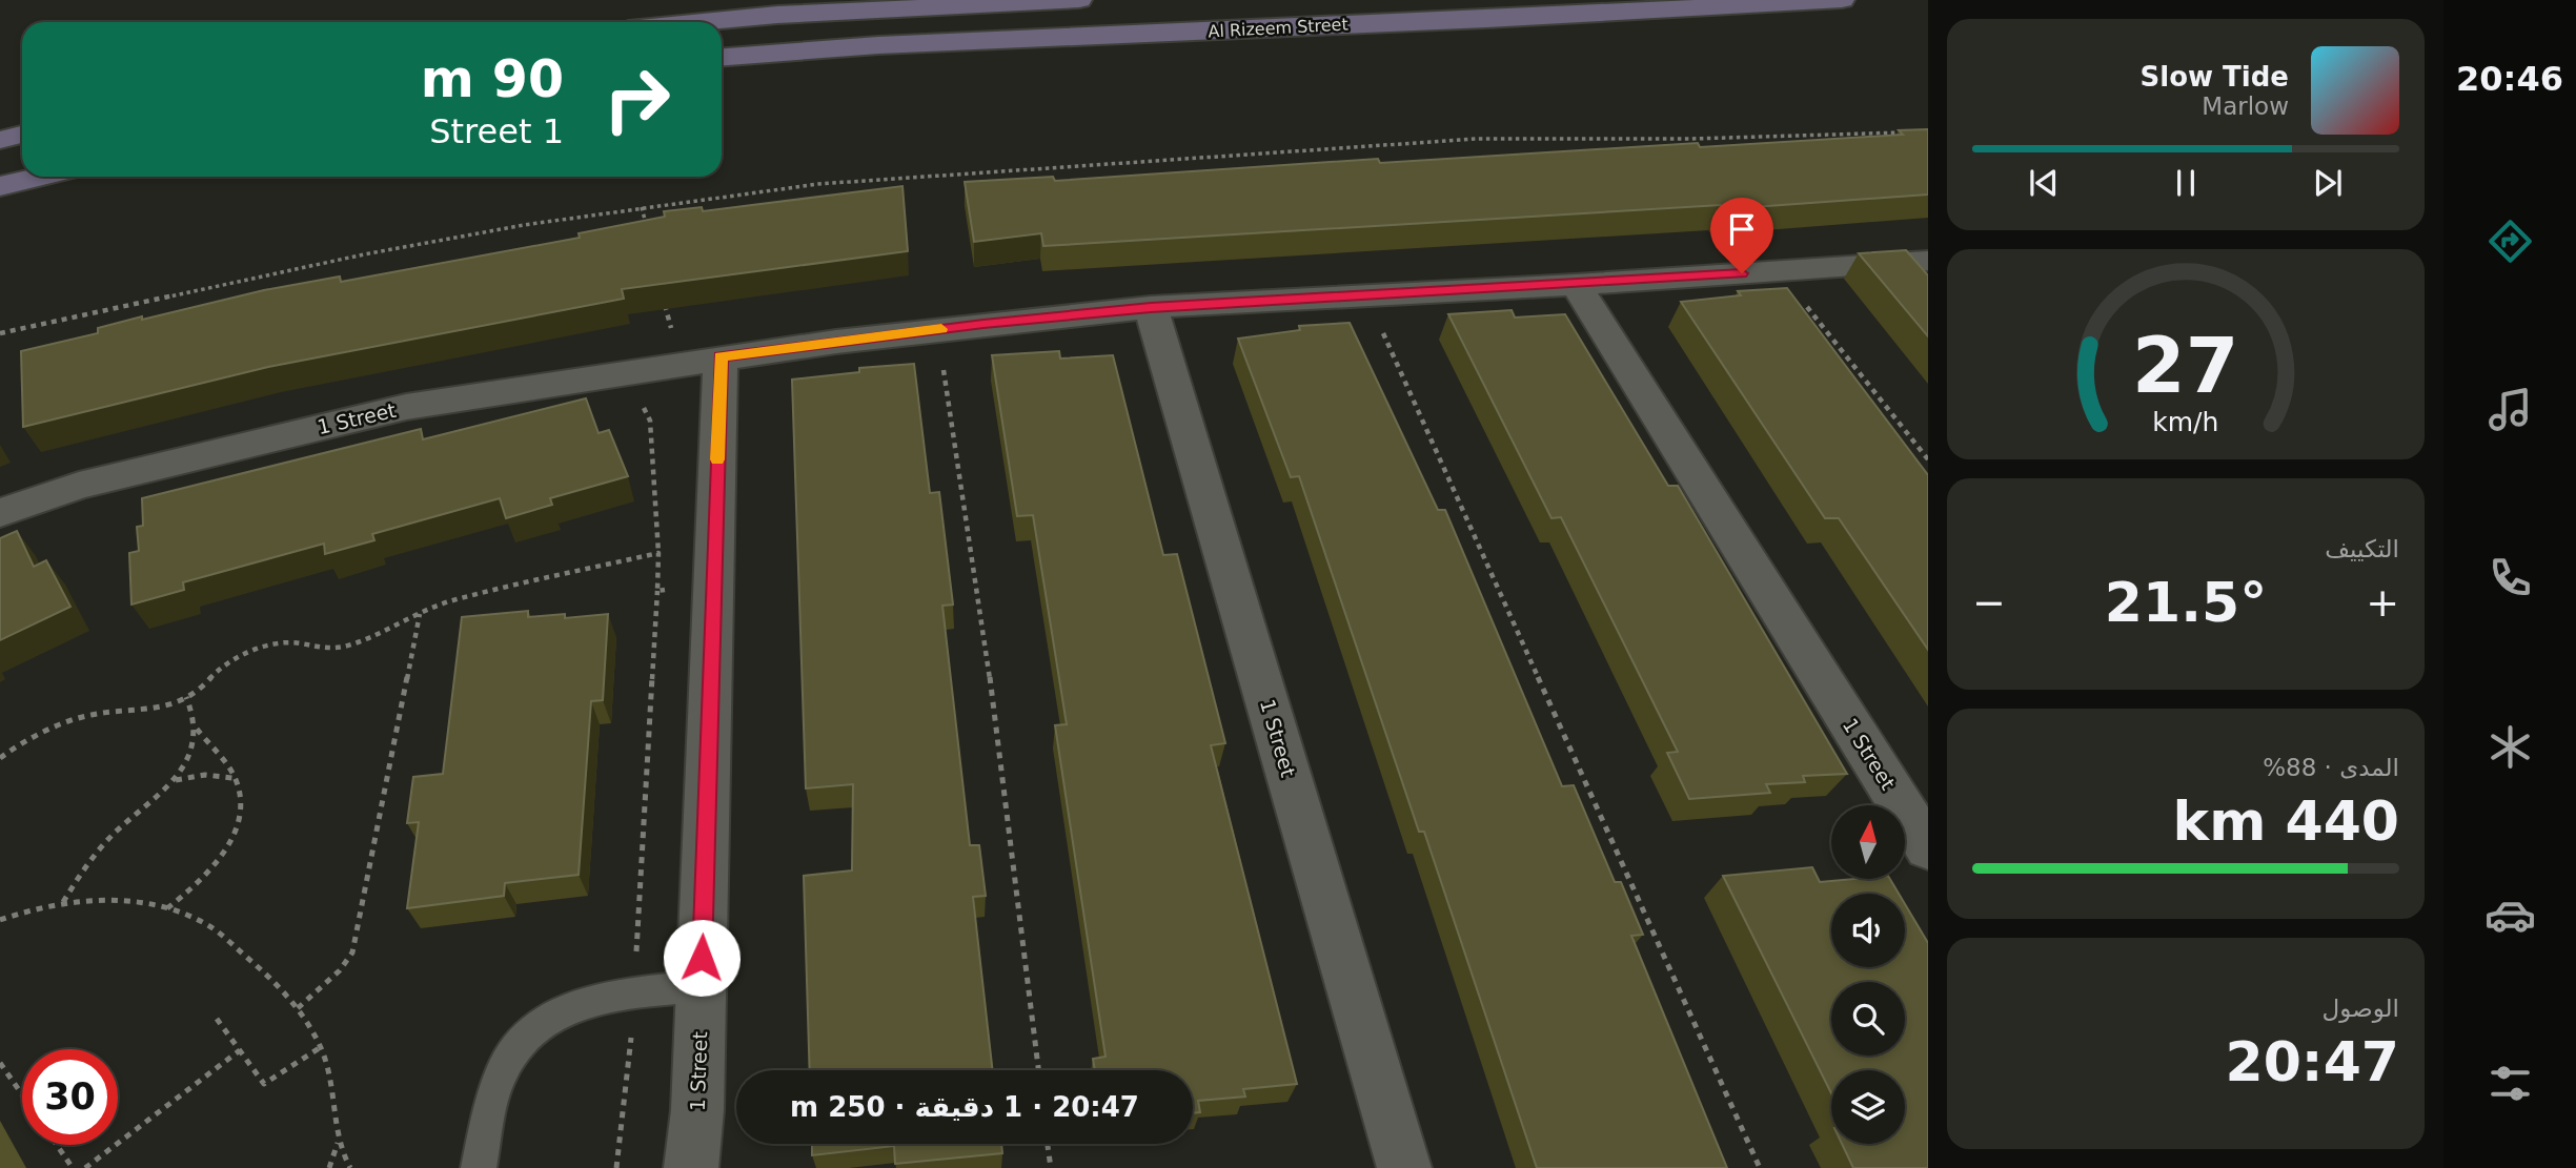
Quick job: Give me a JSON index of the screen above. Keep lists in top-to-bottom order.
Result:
{
  "streets": {
    "street": ["Al Rizeem Street", "1 Street"]
  },
  "north": "top",
  "page": {
    "tabs": "20:46",
    "turn": ["90 m", "1 Street"],
    "song": ["Slow Tide", "Marlow"],
    "tile": [
      "التكييف",
      ["المدى · 88%", "440 km"],
      ["الوصول", "20:47"]
    ],
    "heat": ["−", "21.5°", "+"],
    "limit": "30",
    "trip": "20:47 · 1 دقيقة · 250 m",
    "gauge": ["27", "km/h"]
  }
}
